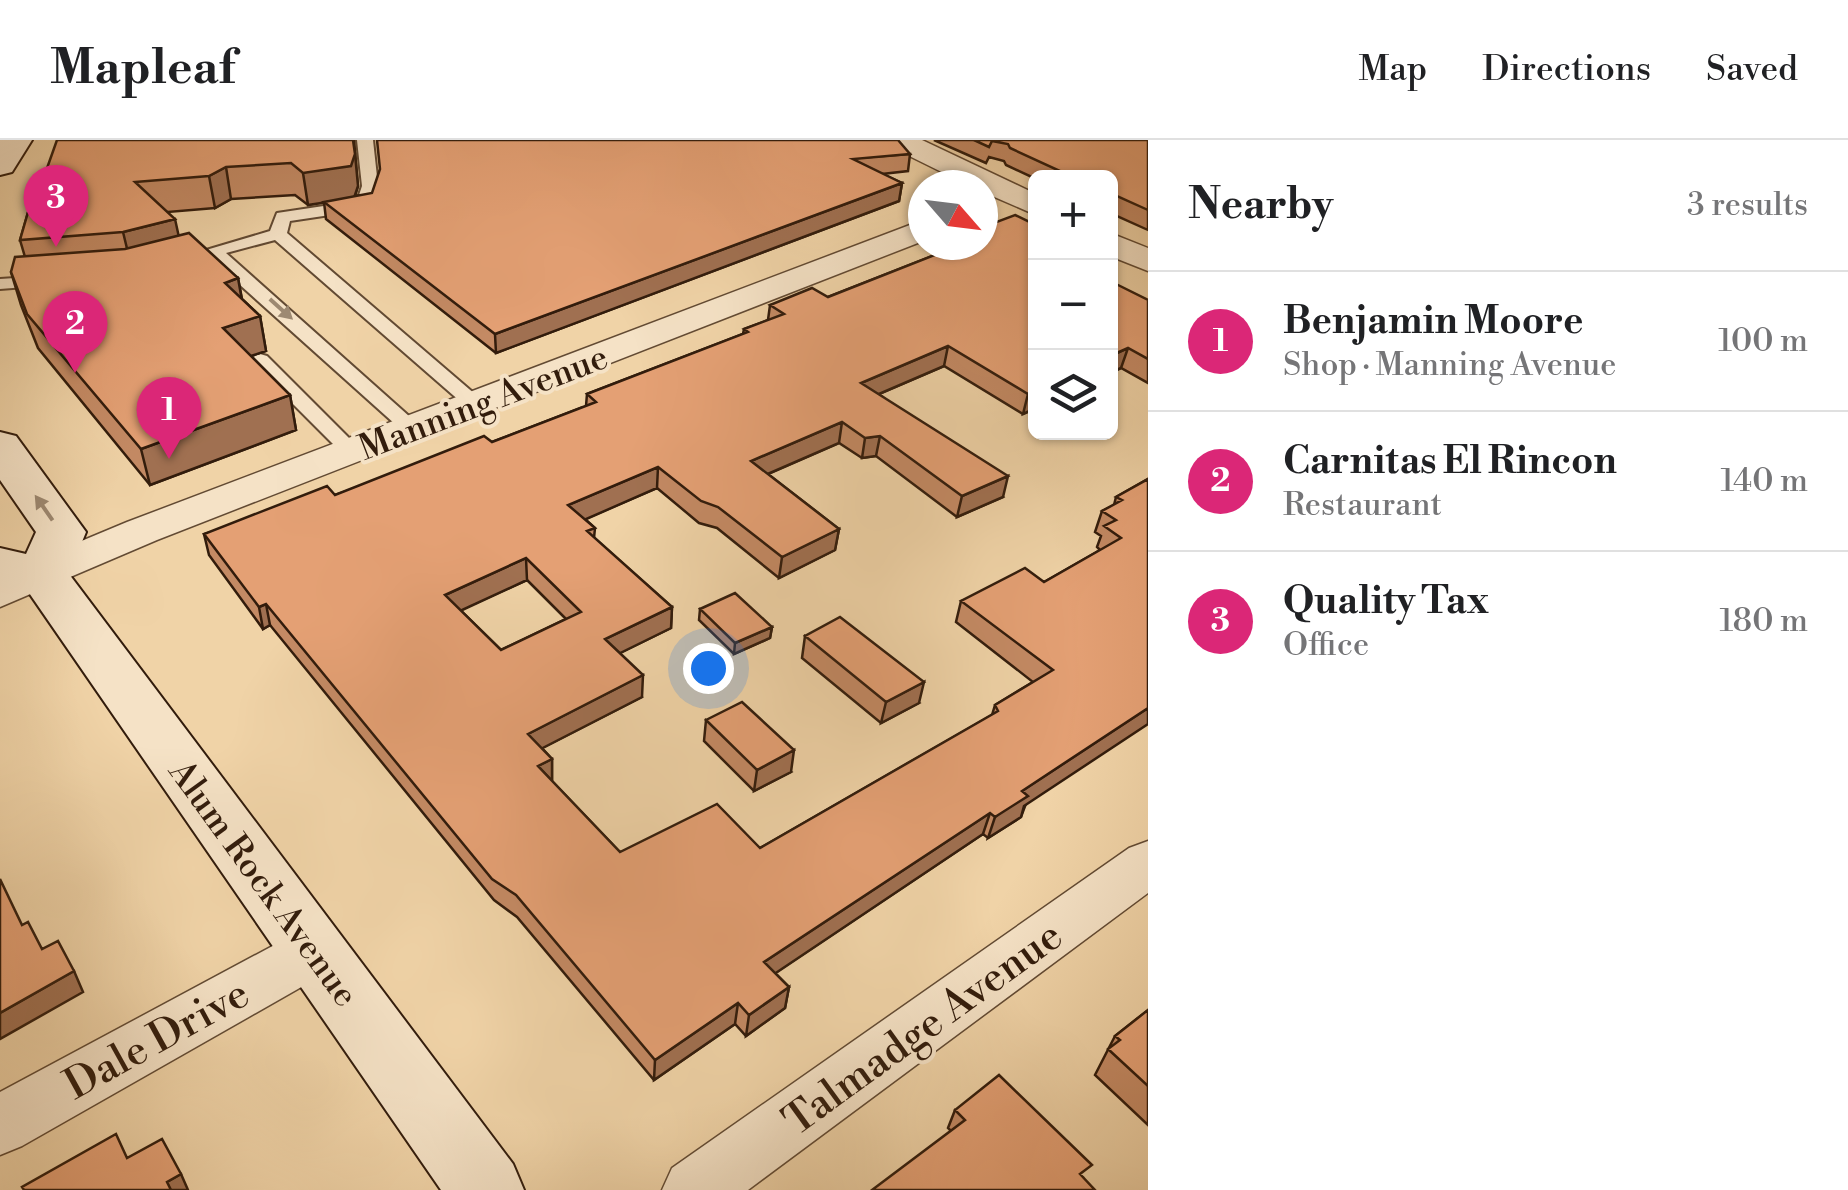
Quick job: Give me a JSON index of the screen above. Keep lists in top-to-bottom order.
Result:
{
  "streets": {
    "main road": ["Alum Rock Avenue"],
    "street": ["Manning Avenue", "Talmadge Avenue", "Dale Drive"]
  },
  "crossings": [
    ["Manning Avenue", "Alum Rock Avenue"],
    ["Alum Rock Avenue", "Dale Drive"]
  ],
  "north": "bottom right",
  "page": {
    "header": "Mapleaf",
    "nav": ["Map", "Directions", "Saved"],
    "heading": ["Nearby", "3 results"],
    "pins": ["3", "2", "1"],
    "map_buttons": ["+", "−"],
    "list": [
      {
        "mark": "1",
        "name": "Benjamin Moore",
        "note": "Shop · Manning Avenue",
        "value": "100 m"
      },
      {
        "mark": "2",
        "name": "Carnitas El Rincon",
        "note": "Restaurant",
        "value": "140 m"
      },
      {
        "mark": "3",
        "name": "Quality Tax",
        "note": "Office",
        "value": "180 m"
      }
    ]
  }
}
